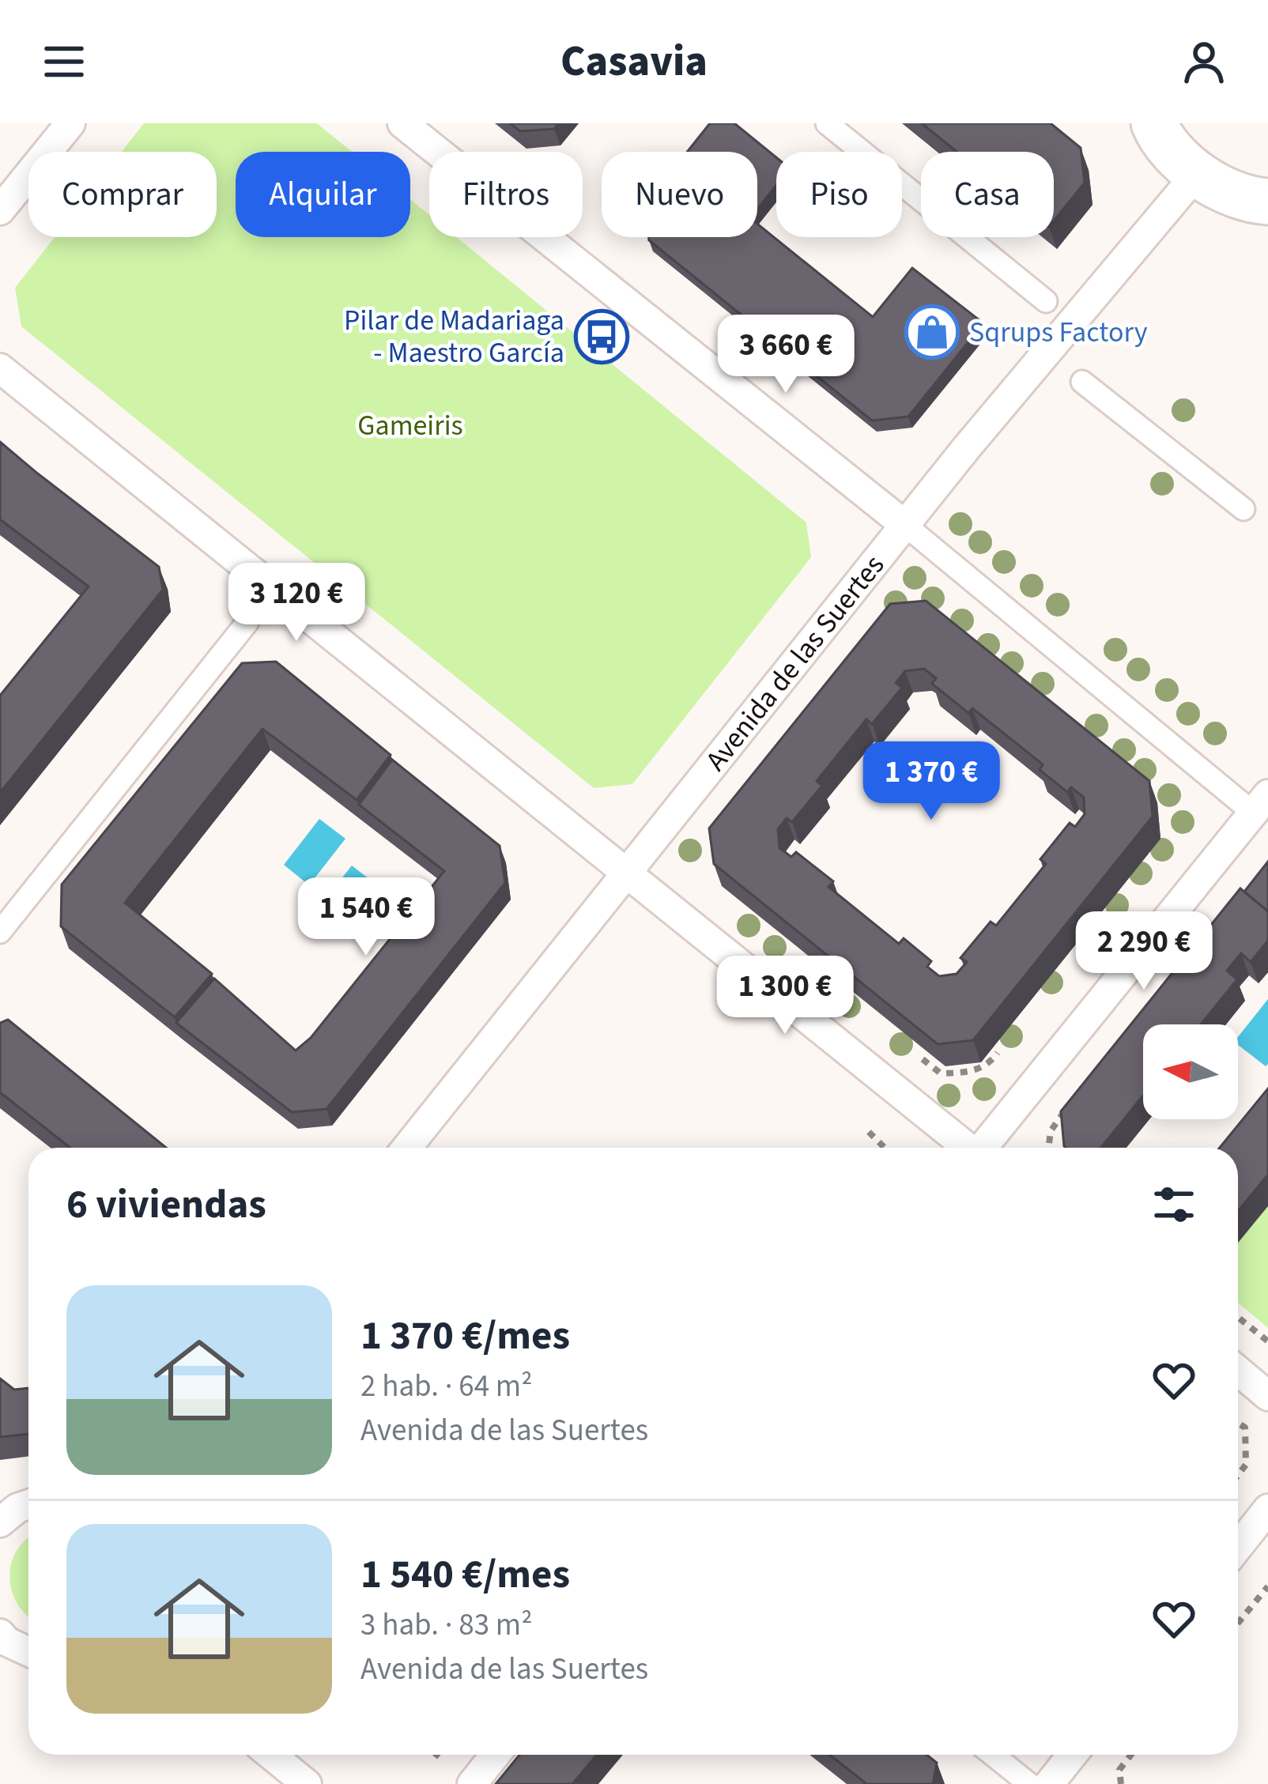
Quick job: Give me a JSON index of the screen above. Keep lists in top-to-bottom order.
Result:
{
  "streets": {
    "street": ["Avenida de las Suertes"]
  },
  "parks": ["Gameiris"],
  "places": {
    "shop": ["Sqrups Factory"],
    "bus stop": ["Pilar de Madariaga - Maestro García"]
  },
  "north": "left",
  "page": {
    "header": "Casavia",
    "chip": [
      "Comprar",
      "Alquilar",
      "Filtros",
      "Nuevo",
      "Piso",
      "Casa"
    ],
    "price": [
      "3 660 €",
      "3 120 €",
      "1 370 €",
      "1 540 €",
      "2 290 €",
      "1 300 €"
    ],
    "heading": "6 viviendas",
    "list": [
      {
        "name": "1 370 €/mes",
        "note": "2 hab. · 64 m² · Avenida de las Suertes"
      },
      {
        "name": "1 540 €/mes",
        "note": "3 hab. · 83 m² · Avenida de las Suertes"
      }
    ]
  }
}
